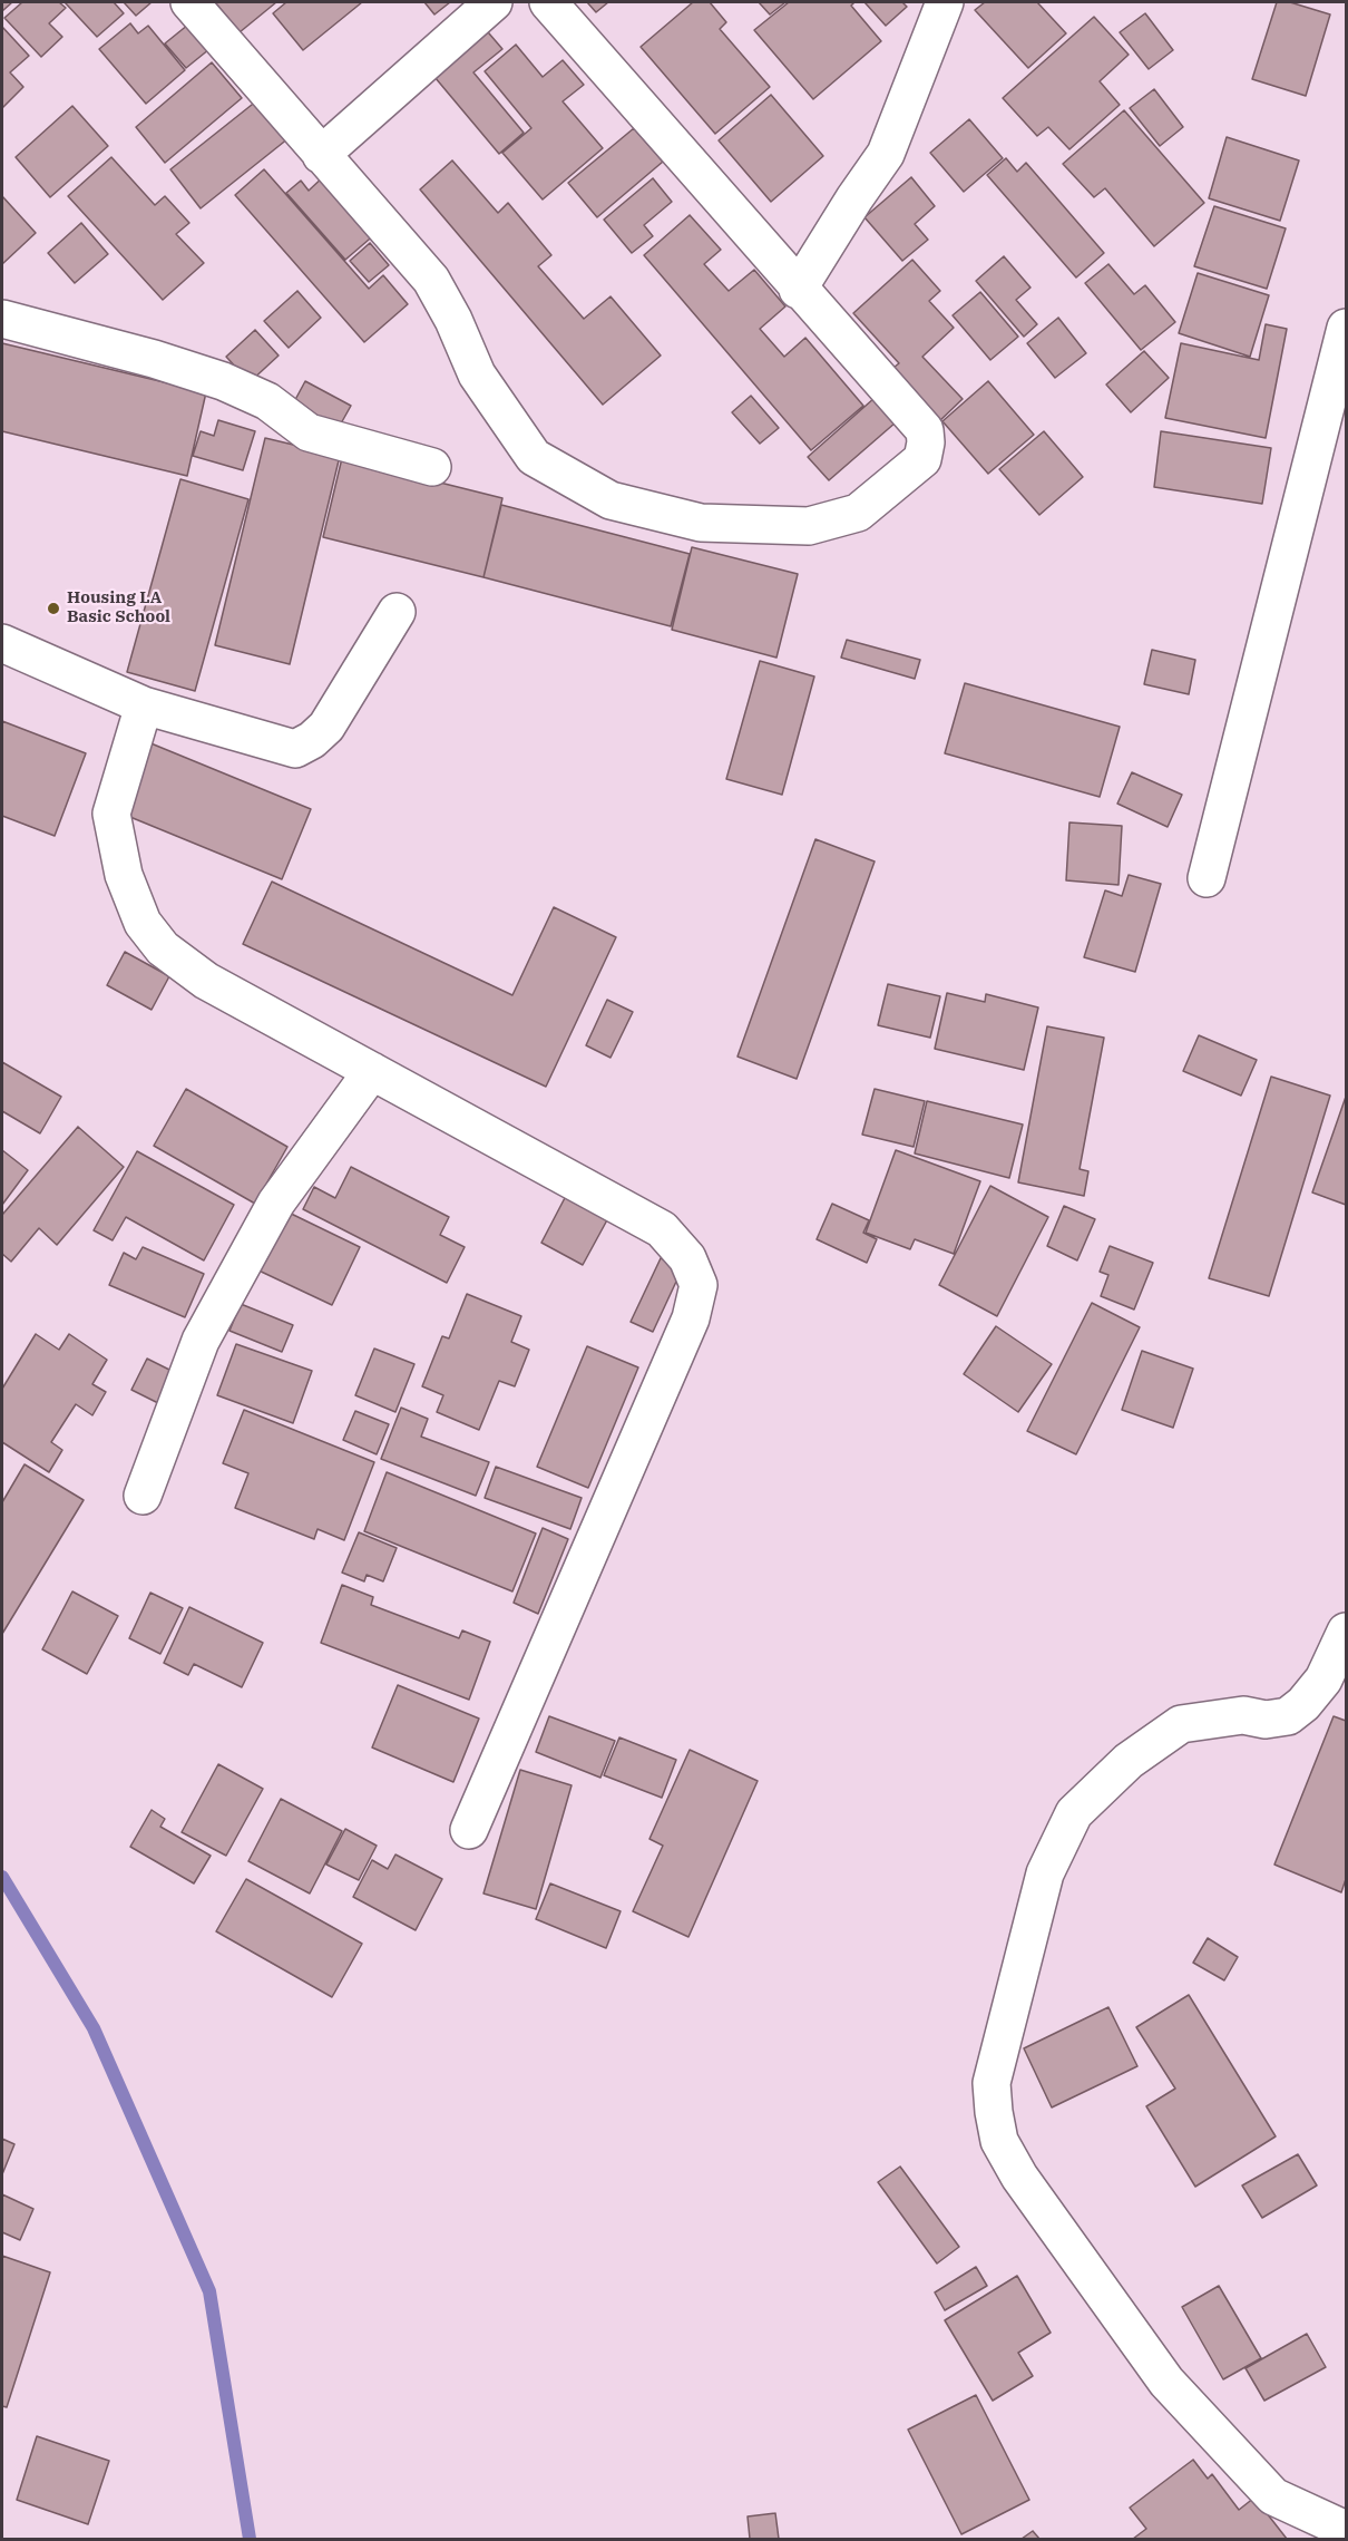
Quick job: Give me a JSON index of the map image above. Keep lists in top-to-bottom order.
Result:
{
  "places": ["Housing LA Basic School"]
}
